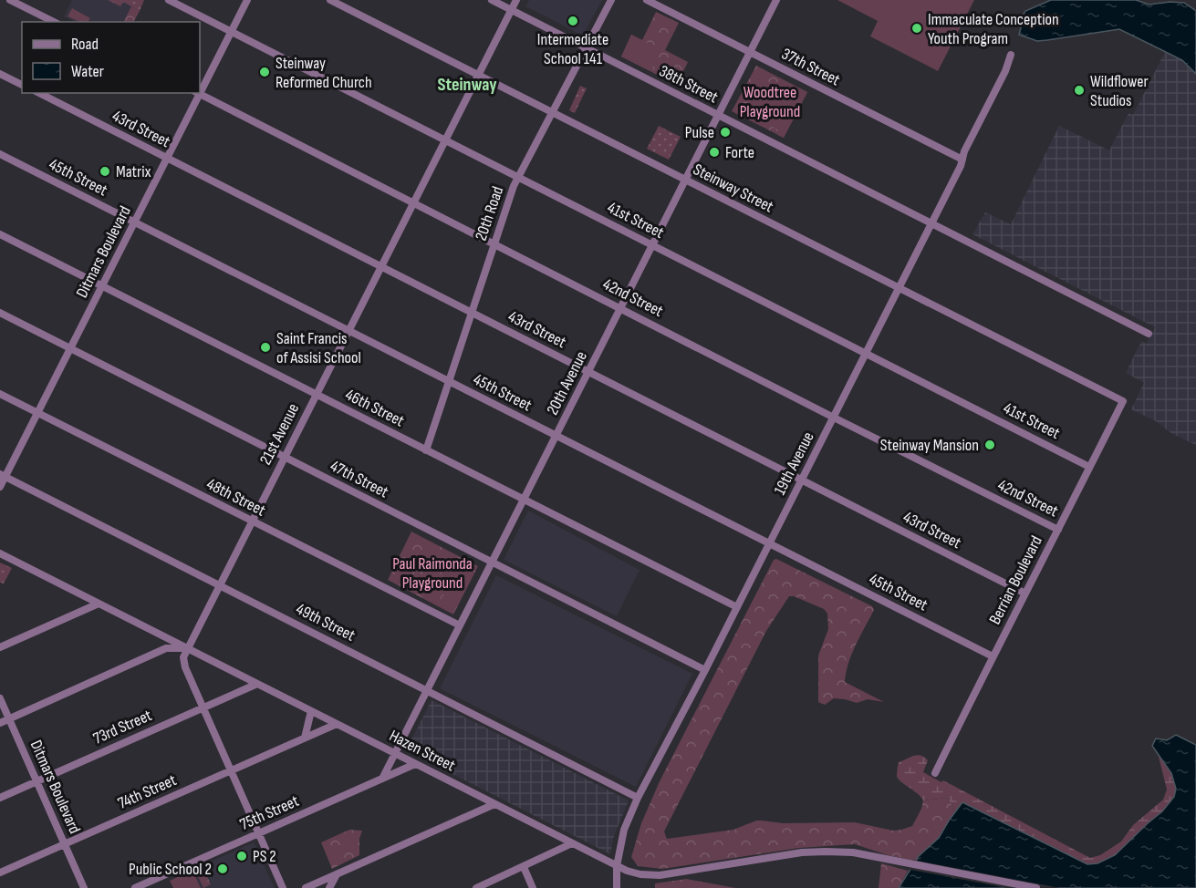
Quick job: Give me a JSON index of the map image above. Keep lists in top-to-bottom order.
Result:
{
  "streets": {
    "street": [
      "37th Street",
      "38th Street",
      "43rd Street",
      "45th Street",
      "Steinway Street",
      "20th Road",
      "41st Street",
      "Ditmars Boulevard",
      "42nd Street",
      "20th Avenue",
      "46th Street",
      "21st Avenue",
      "19th Avenue",
      "47th Street",
      "48th Street",
      "Berrian Boulevard",
      "49th Street",
      "73rd Street",
      "Hazen Street",
      "74th Street",
      "75th Street"
    ]
  },
  "crossings": [
    ["37th Street", "20th Avenue"],
    ["37th Street", "19th Avenue"],
    ["38th Street", "20th Road"],
    ["38th Street", "20th Avenue"],
    ["38th Street", "21st Avenue"],
    ["38th Street", "19th Avenue"],
    ["43rd Street", "20th Road"],
    ["43rd Street", "Ditmars Boulevard"],
    ["43rd Street", "20th Avenue"],
    ["43rd Street", "21st Avenue"],
    ["43rd Street", "19th Avenue"],
    ["43rd Street", "Berrian Boulevard"],
    ["45th Street", "20th Road"],
    ["45th Street", "Ditmars Boulevard"],
    ["45th Street", "20th Avenue"],
    ["45th Street", "21st Avenue"],
    ["45th Street", "19th Avenue"],
    ["45th Street", "Berrian Boulevard"],
    ["Steinway Street", "20th Road"],
    ["Steinway Street", "20th Avenue"],
    ["Steinway Street", "21st Avenue"],
    ["Steinway Street", "19th Avenue"],
    ["Steinway Street", "Berrian Boulevard"],
    ["20th Road", "41st Street"],
    ["20th Road", "42nd Street"],
    ["20th Road", "46th Street"],
    ["41st Street", "Ditmars Boulevard"],
    ["41st Street", "20th Avenue"],
    ["41st Street", "21st Avenue"],
    ["41st Street", "19th Avenue"],
    ["41st Street", "Berrian Boulevard"],
    ["Ditmars Boulevard", "42nd Street"],
    ["Ditmars Boulevard", "46th Street"],
    ["Ditmars Boulevard", "47th Street"],
    ["Ditmars Boulevard", "48th Street"],
    ["Ditmars Boulevard", "49th Street"],
    ["Ditmars Boulevard", "73rd Street"],
    ["Ditmars Boulevard", "74th Street"],
    ["42nd Street", "20th Avenue"],
    ["42nd Street", "21st Avenue"],
    ["42nd Street", "19th Avenue"],
    ["42nd Street", "Berrian Boulevard"],
    ["20th Avenue", "46th Street"],
    ["20th Avenue", "47th Street"],
    ["20th Avenue", "48th Street"],
    ["20th Avenue", "49th Street"],
    ["20th Avenue", "Hazen Street"],
    ["20th Avenue", "75th Street"],
    ["46th Street", "21st Avenue"],
    ["46th Street", "19th Avenue"],
    ["21st Avenue", "47th Street"],
    ["21st Avenue", "48th Street"],
    ["21st Avenue", "49th Street"],
    ["21st Avenue", "73rd Street"],
    ["21st Avenue", "Hazen Street"],
    ["21st Avenue", "74th Street"],
    ["21st Avenue", "75th Street"],
    ["19th Avenue", "47th Street"],
    ["19th Avenue", "49th Street"],
    ["19th Avenue", "Hazen Street"],
    ["73rd Street", "Hazen Street"],
    ["Hazen Street", "74th Street"],
    ["Hazen Street", "75th Street"]
  ],
  "districts": ["Steinway"],
  "parks": ["Woodtree Playground", "Paul Raimonda Playground"],
  "places": [
    "Intermediate School 141",
    "Immaculate Conception Youth Program",
    "Steinway Reformed Church",
    "Wildflower Studios",
    "Pulse",
    "Forte",
    "Matrix",
    "Saint Francis of Assisi School",
    "Steinway Mansion",
    "PS 2",
    "Public School 2"
  ],
  "legend": ["Road", "Water"]
}
